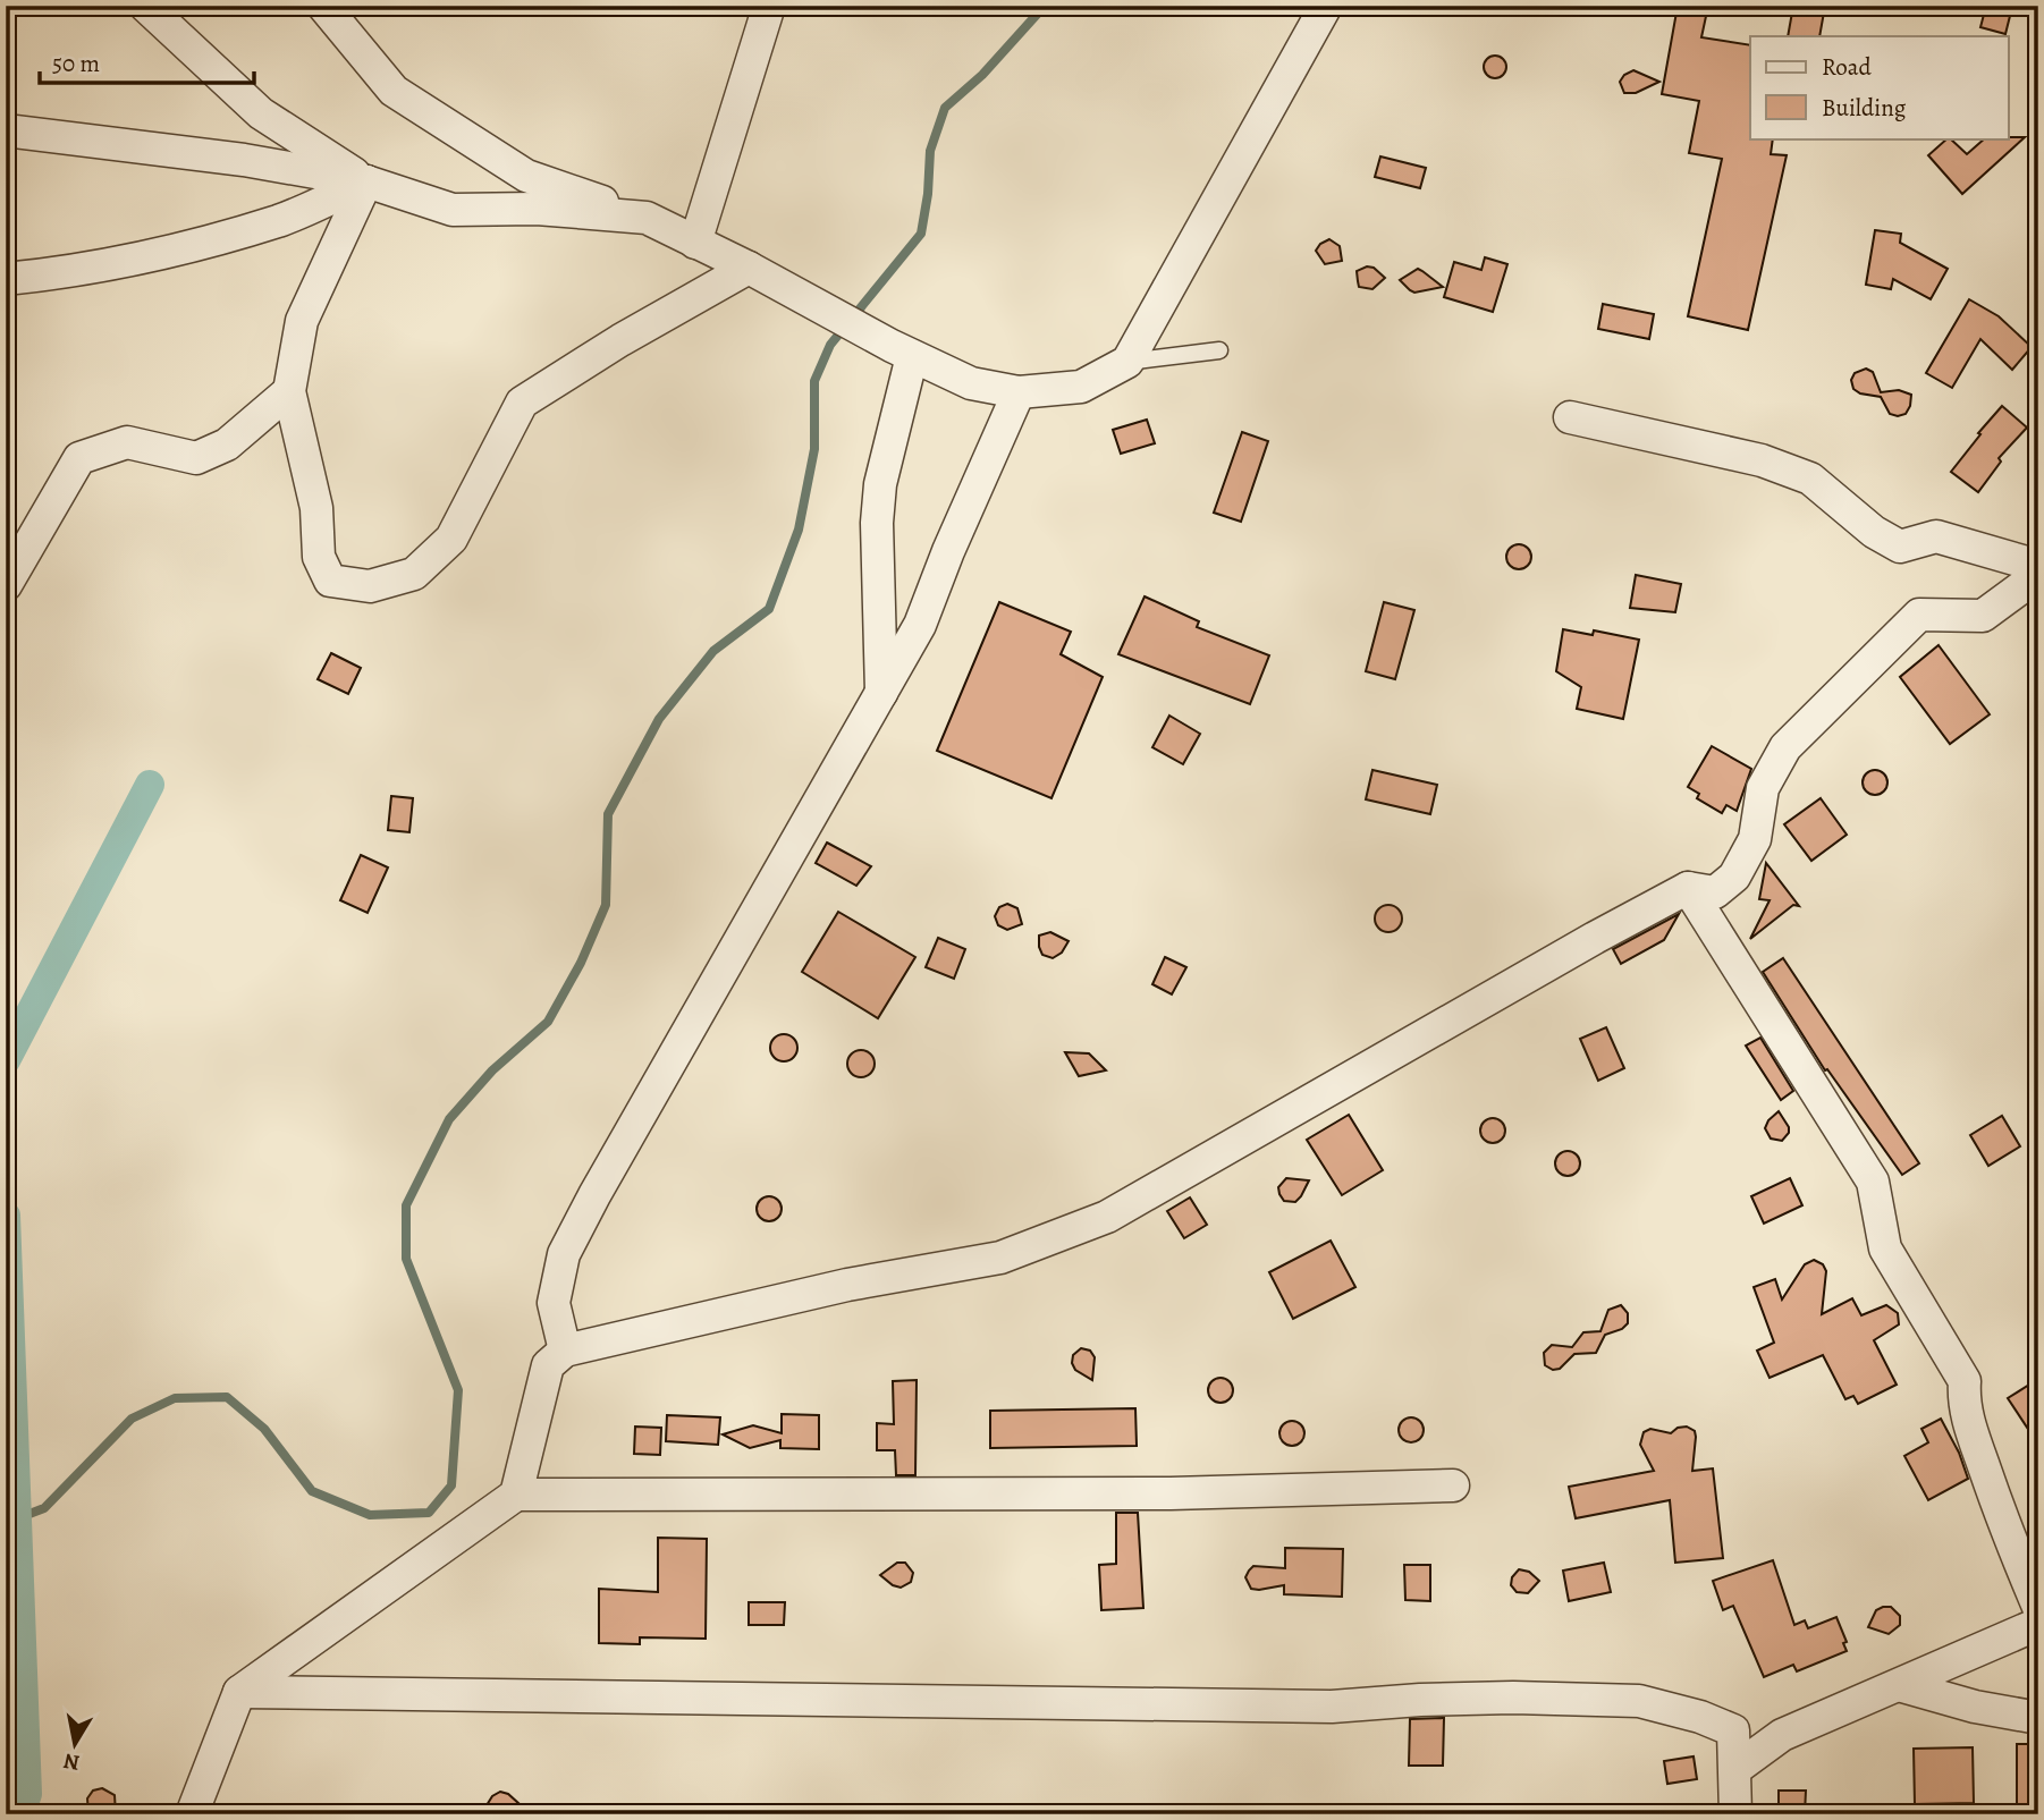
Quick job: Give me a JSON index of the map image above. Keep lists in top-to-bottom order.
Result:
{
  "legend": ["Road", "Building"],
  "scale_bar": "50 m",
  "north": "bottom"
}
